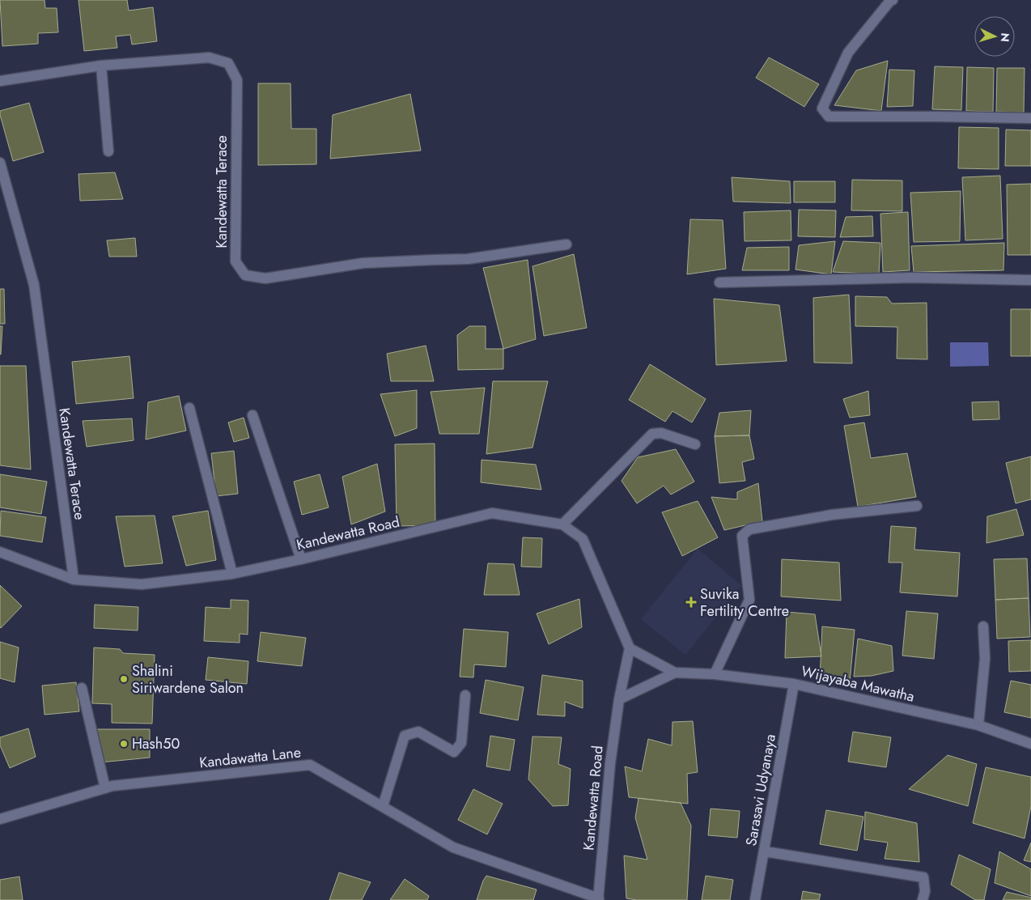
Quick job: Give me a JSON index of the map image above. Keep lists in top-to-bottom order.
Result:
{
  "streets": {
    "street": [
      "Kandewatta Terace",
      "Kandewatta Road",
      "Wijayaba Mawatha",
      "Kandawatta Lane",
      "Sarasavi Udyanaya"
    ]
  },
  "crossings": [
    ["Kandewatta Terace", "Kandewatta Road"],
    ["Kandewatta Road", "Kandawatta Lane"],
    ["Wijayaba Mawatha", "Sarasavi Udyanaya"]
  ],
  "places": {
    "health": ["Suvika Fertility Centre"],
    "other": ["Shalini Siriwardene Salon", "Hash50"]
  },
  "north": "right"
}
